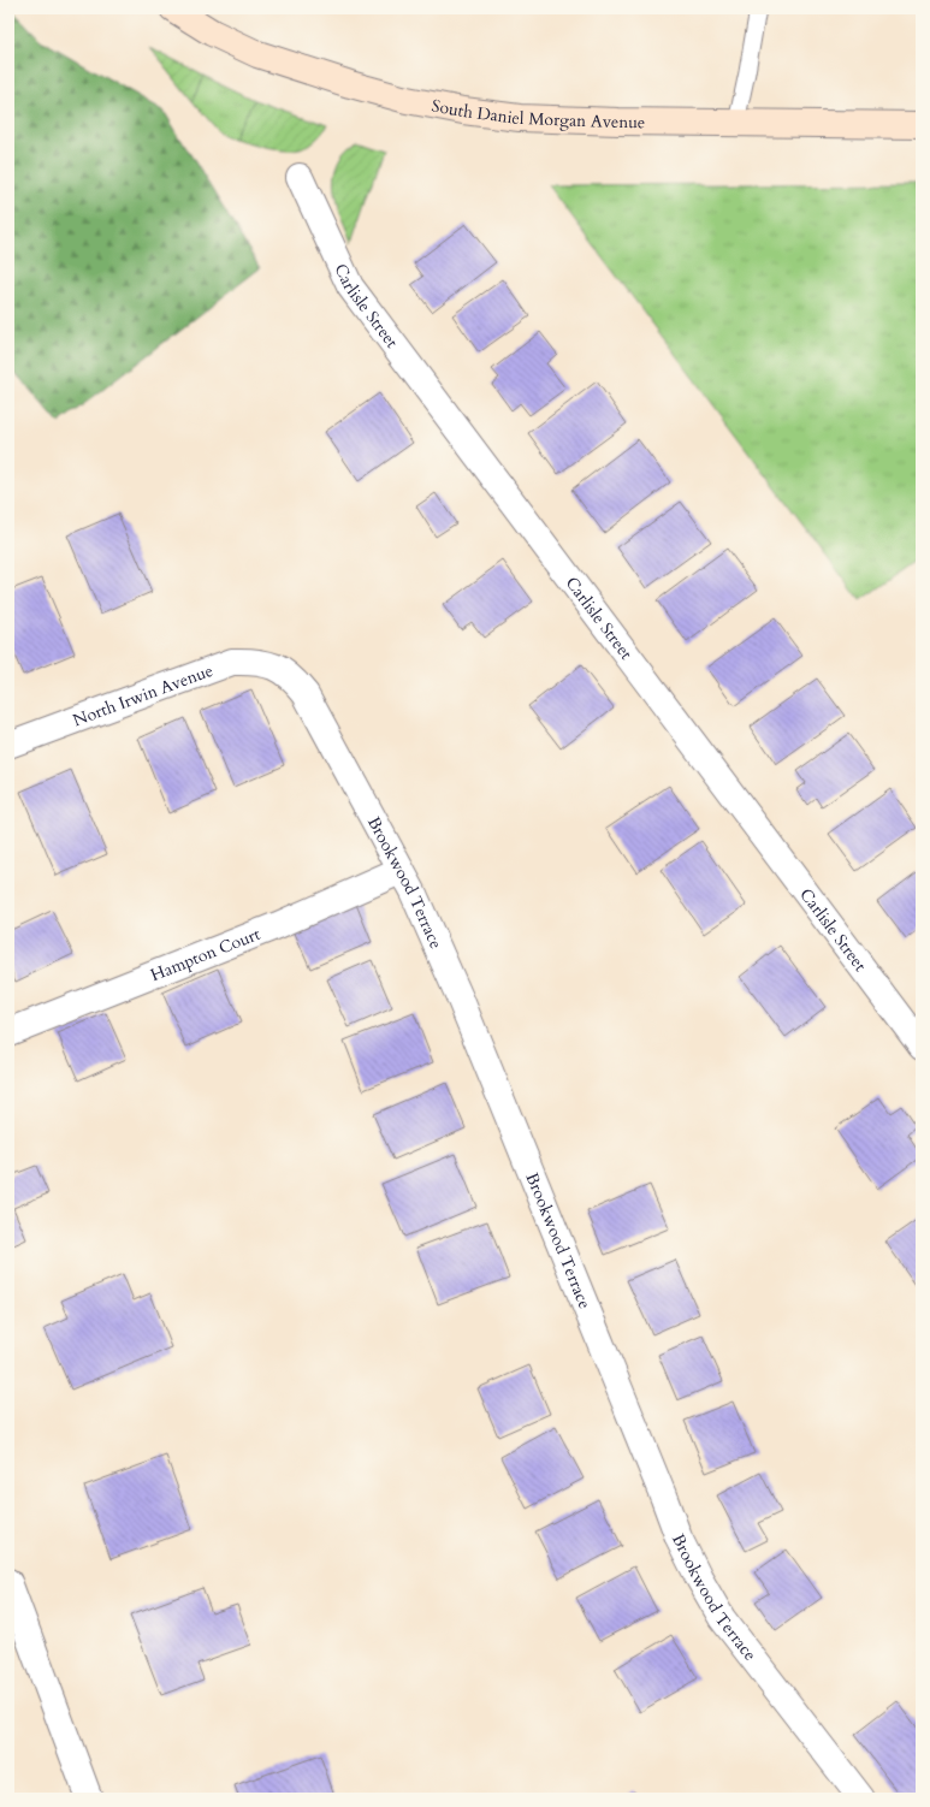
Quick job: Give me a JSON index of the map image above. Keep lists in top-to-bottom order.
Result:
{
  "streets": {
    "main road": ["South Daniel Morgan Avenue"],
    "street": [
      "Carlisle Street",
      "North Irwin Avenue",
      "Brookwood Terrace",
      "Hampton Court"
    ]
  },
  "crossings": [
    ["North Irwin Avenue", "Brookwood Terrace"],
    ["Brookwood Terrace", "Hampton Court"]
  ]
}
